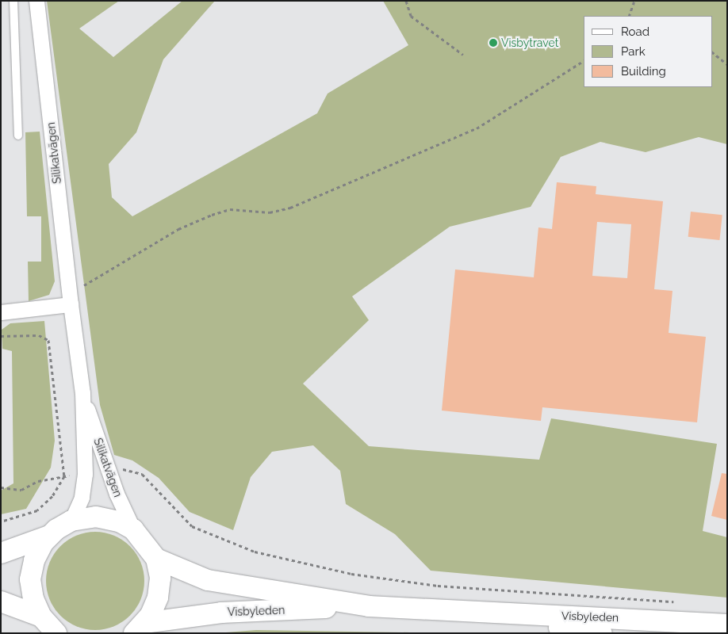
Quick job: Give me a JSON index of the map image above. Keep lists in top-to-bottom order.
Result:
{
  "streets": {
    "main road": ["Visbyleden"],
    "street": ["Silikatvägen"]
  },
  "places": ["Visbytravet"],
  "legend": ["Road", "Park", "Building"]
}
